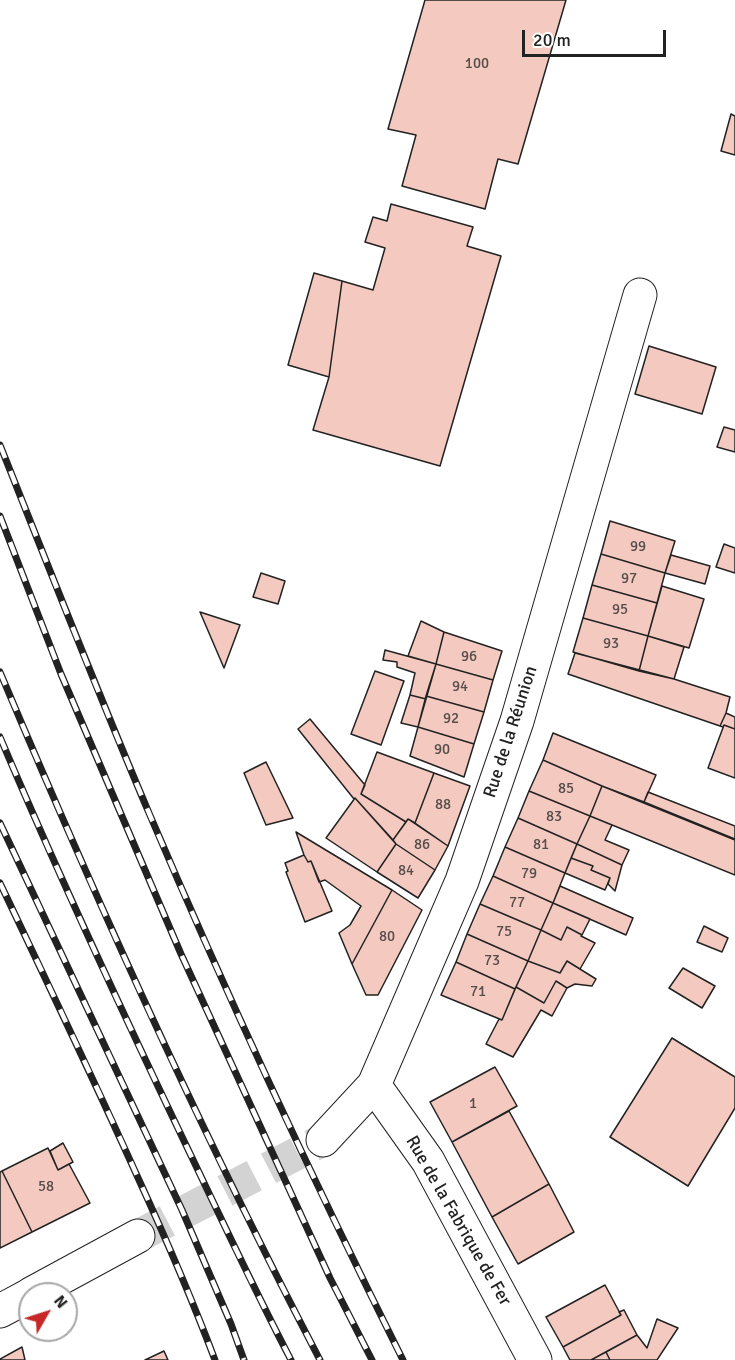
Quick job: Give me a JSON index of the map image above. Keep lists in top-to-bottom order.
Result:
{
  "streets": {
    "street": ["Rue de la Réunion", "Rue de la Fabrique de Fer"]
  },
  "crossings": [
    ["Rue de la Réunion", "Rue de la Fabrique de Fer"]
  ],
  "house_numbers": [
    "100",
    "99",
    "97",
    "95",
    "93",
    "96",
    "94",
    "92",
    "90",
    "85",
    "88",
    "83",
    "86",
    "81",
    "84",
    "79",
    "77",
    "75",
    "80",
    "73",
    "71",
    "1",
    "58"
  ],
  "scale_bar": "20 m",
  "north": "top right"
}
